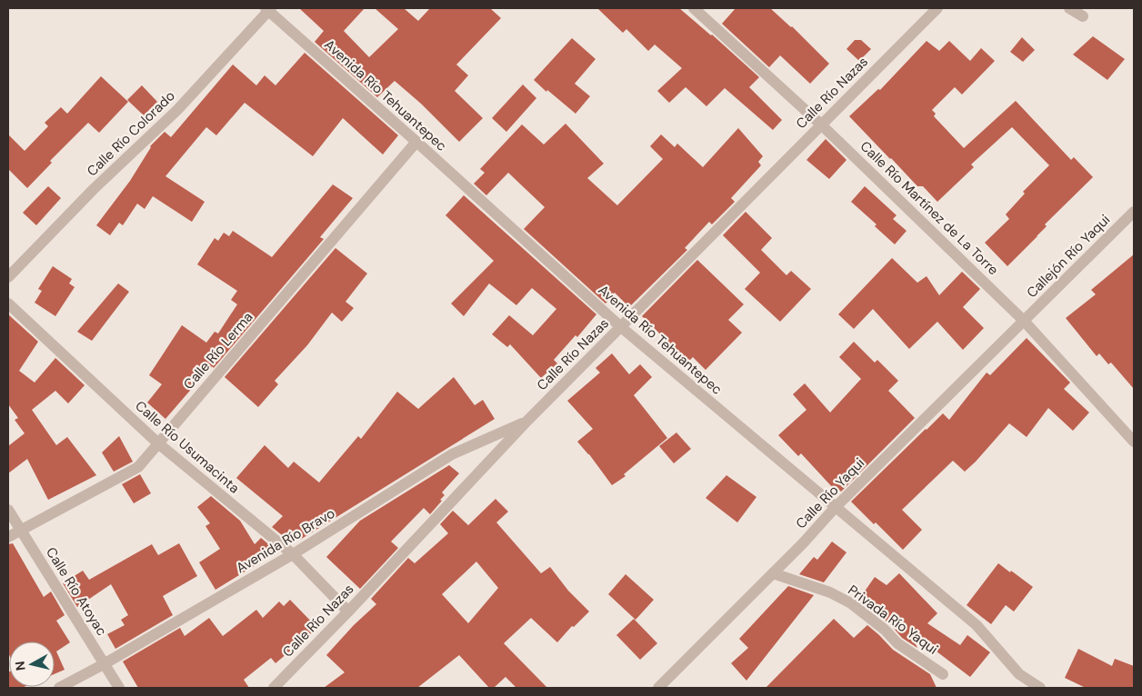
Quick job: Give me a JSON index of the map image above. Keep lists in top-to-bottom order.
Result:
{
  "streets": {
    "street": [
      "Calle Río Nazas",
      "Avenida Río Tehuantepec",
      "Calle Río Colorado",
      "Calle Río Martínez de La Torre",
      "Callejón Río Yaqui",
      "Calle Río Lerma",
      "Calle Río Usumacinta",
      "Calle Río Yaqui",
      "Avenida Río Bravo",
      "Calle Río Atoyac",
      "Privada Río Yaqui"
    ]
  },
  "crossings": [
    ["Calle Río Nazas", "Avenida Río Tehuantepec"],
    ["Calle Río Nazas", "Calle Río Martínez de La Torre"],
    ["Calle Río Nazas", "Calle Río Usumacinta"],
    ["Calle Río Nazas", "Avenida Río Bravo"],
    ["Avenida Río Tehuantepec", "Calle Río Colorado"],
    ["Avenida Río Tehuantepec", "Calle Río Lerma"],
    ["Avenida Río Tehuantepec", "Calle Río Yaqui"],
    ["Calle Río Martínez de La Torre", "Callejón Río Yaqui"],
    ["Calle Río Martínez de La Torre", "Calle Río Yaqui"],
    ["Callejón Río Yaqui", "Calle Río Yaqui"],
    ["Calle Río Lerma", "Calle Río Usumacinta"],
    ["Calle Río Lerma", "Calle Río Atoyac"],
    ["Calle Río Usumacinta", "Avenida Río Bravo"],
    ["Calle Río Yaqui", "Privada Río Yaqui"],
    ["Avenida Río Bravo", "Calle Río Atoyac"]
  ],
  "north": "left"
}
